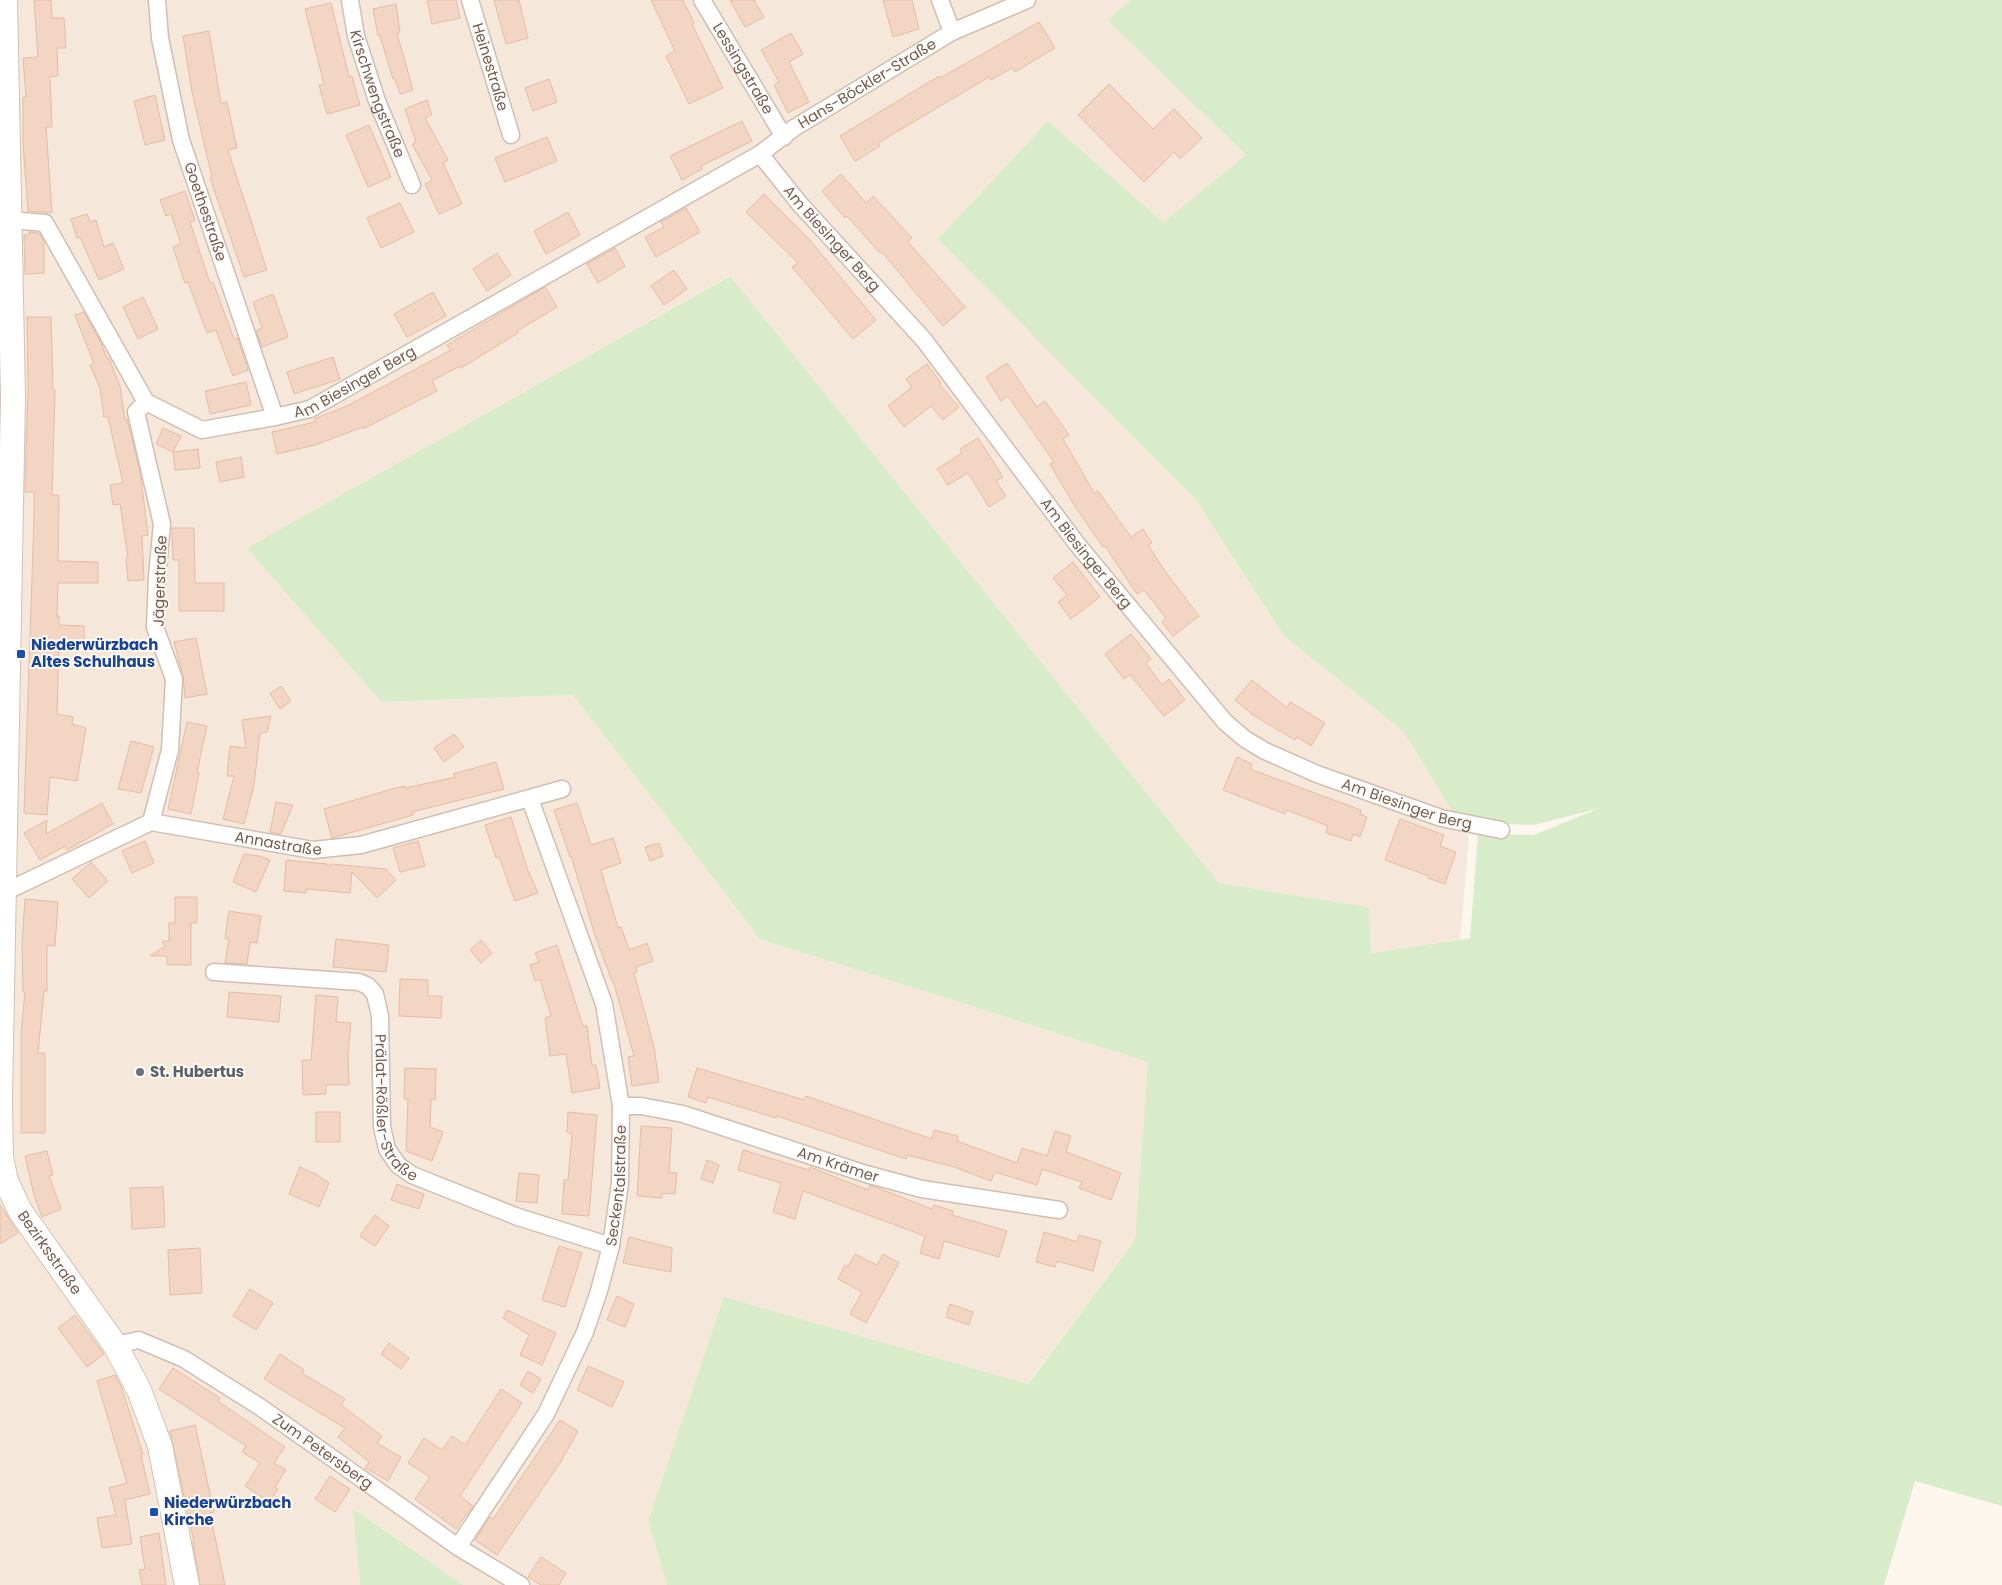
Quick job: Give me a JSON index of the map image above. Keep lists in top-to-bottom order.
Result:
{
  "streets": {
    "main road": ["Bezirksstraße"],
    "street": [
      "Heinestraße",
      "Lessingstraße",
      "Hans-Böckler-Straße",
      "Kirschwengstraße",
      "Goethestraße",
      "Am Biesinger Berg",
      "Jägerstraße",
      "Annastraße",
      "Prälat-Rößler-Straße",
      "Am Krämer",
      "Seckentalstraße",
      "Zum Petersberg"
    ]
  },
  "crossings": [
    ["Lessingstraße", "Hans-Böckler-Straße"],
    ["Lessingstraße", "Am Biesinger Berg"],
    ["Hans-Böckler-Straße", "Am Biesinger Berg"],
    ["Goethestraße", "Am Biesinger Berg"],
    ["Am Biesinger Berg", "Jägerstraße"],
    ["Jägerstraße", "Annastraße"],
    ["Annastraße", "Seckentalstraße"],
    ["Prälat-Rößler-Straße", "Seckentalstraße"],
    ["Am Krämer", "Seckentalstraße"],
    ["Seckentalstraße", "Zum Petersberg"],
    ["Bezirksstraße", "Zum Petersberg"]
  ],
  "places": {
    "transit": ["Niederwürzbach Altes Schulhaus", "Niederwürzbach Kirche"],
    "other": ["St. Hubertus"]
  }
}
